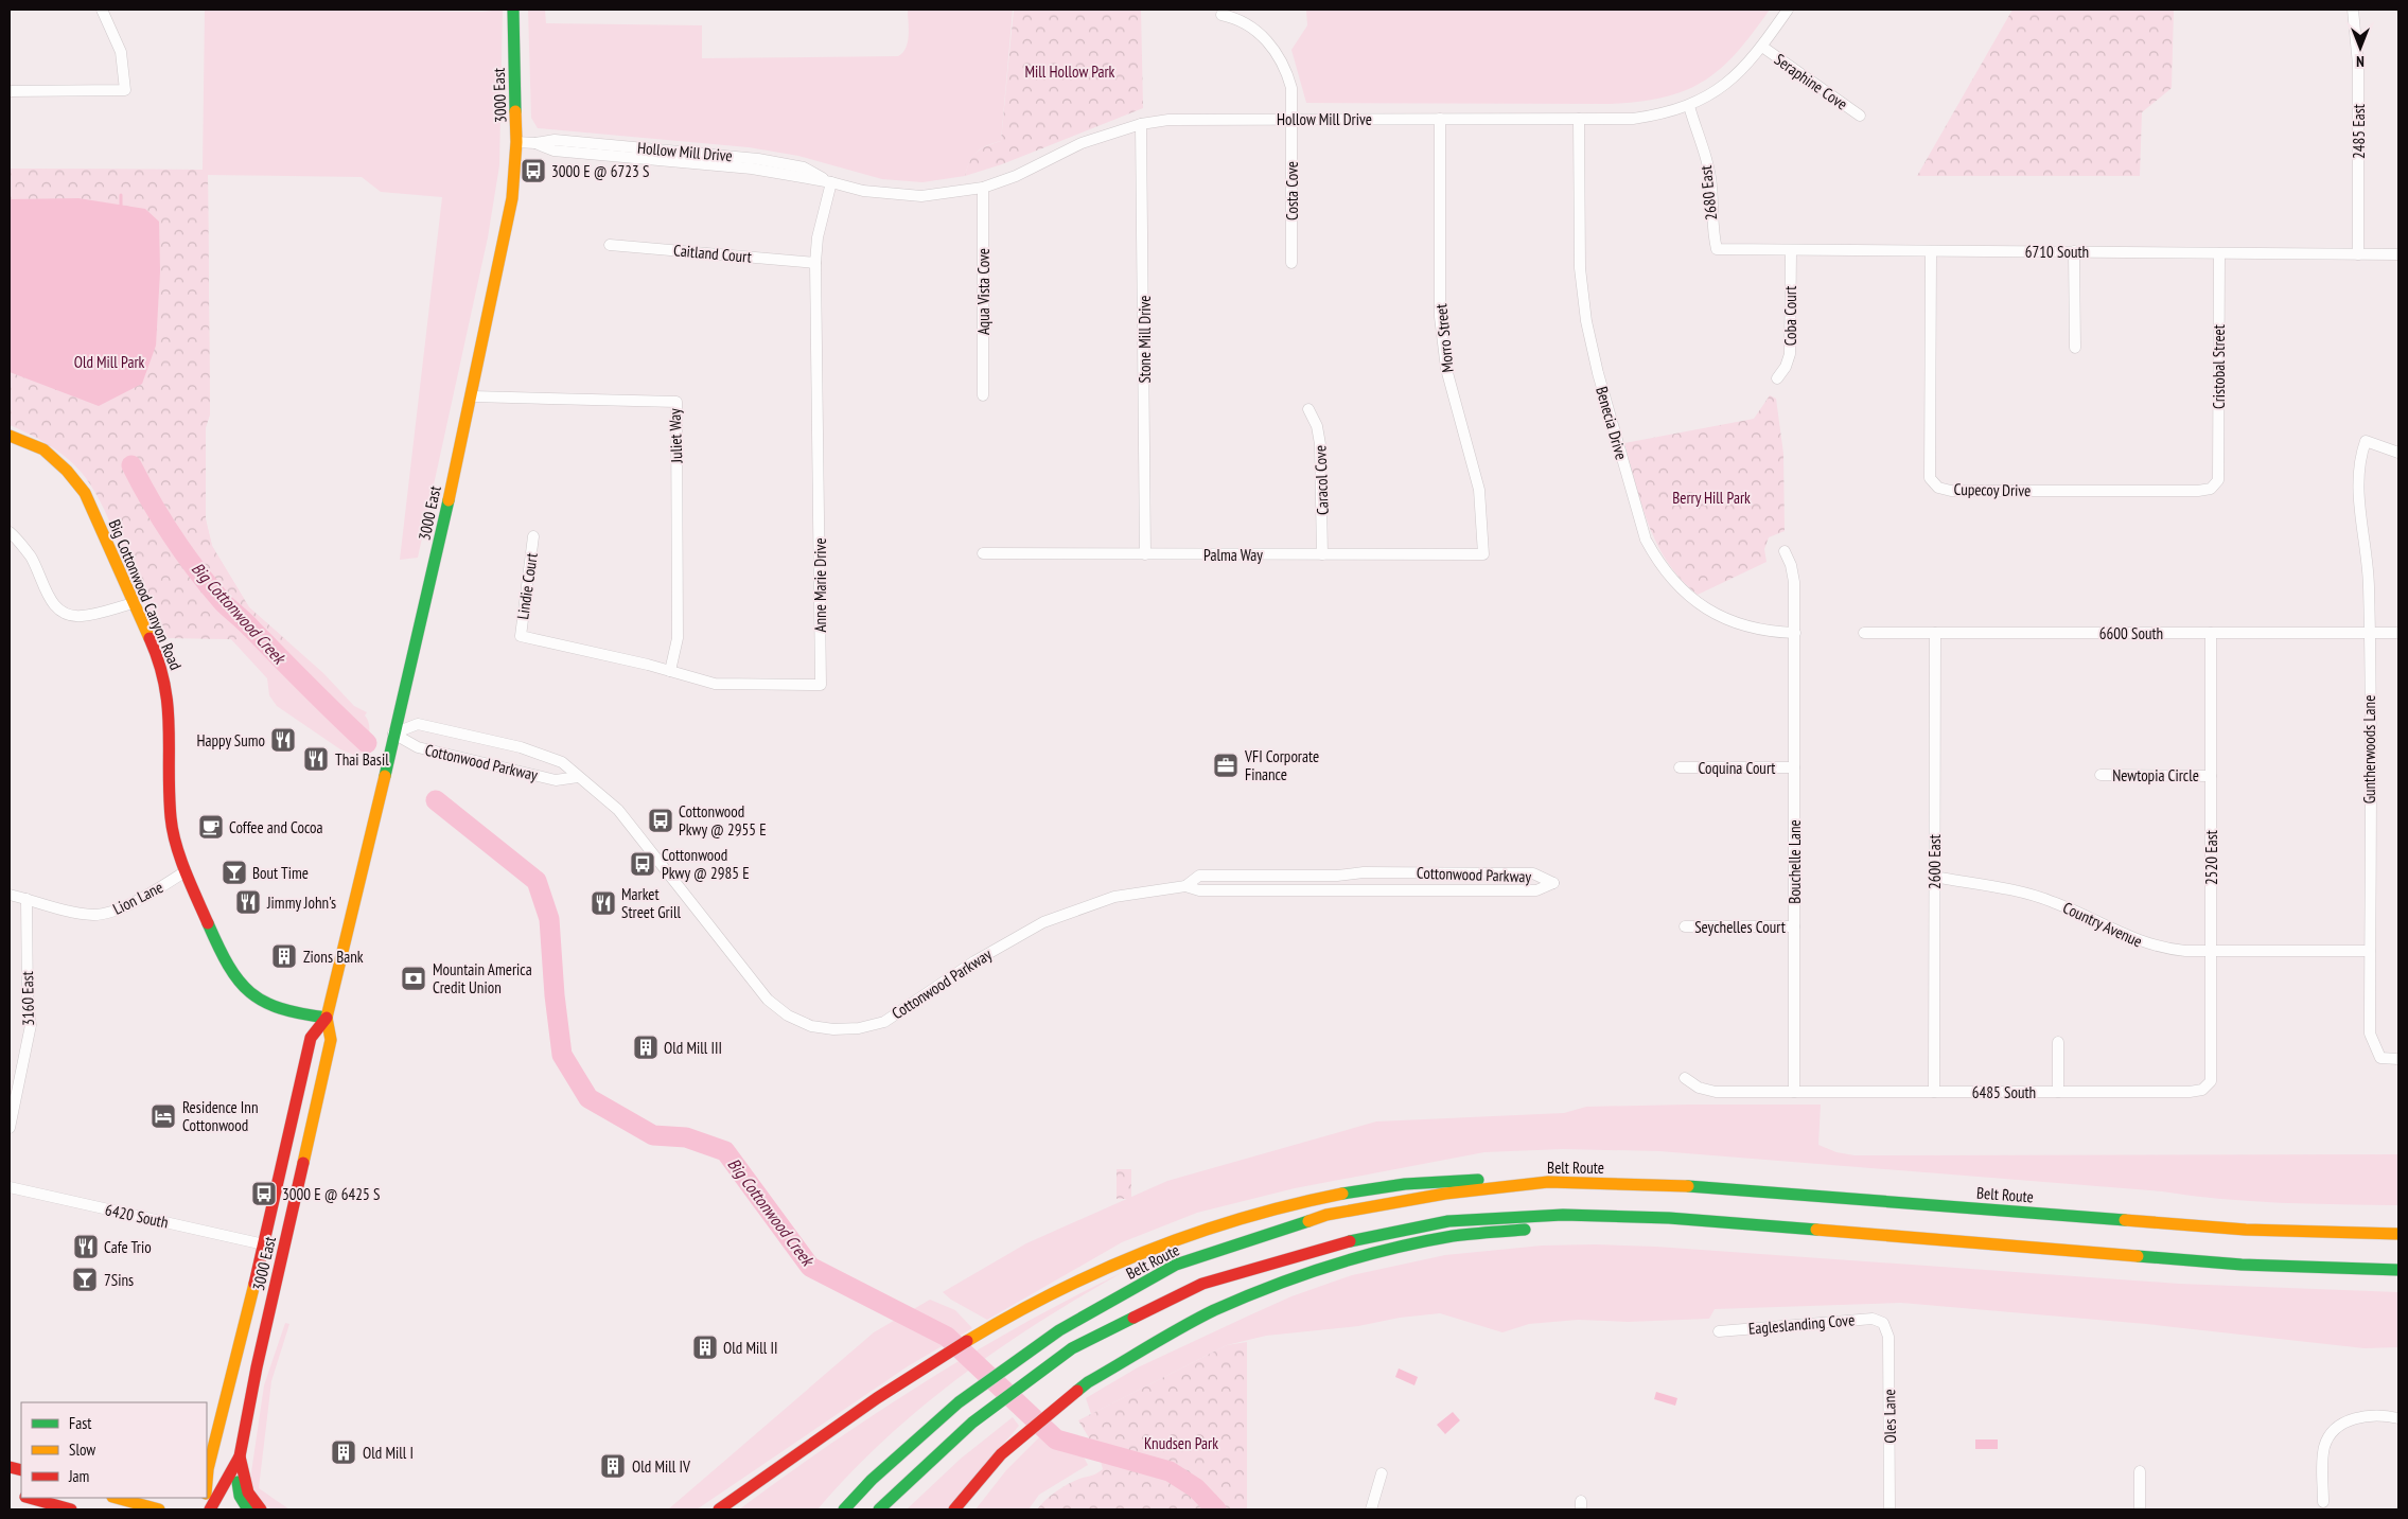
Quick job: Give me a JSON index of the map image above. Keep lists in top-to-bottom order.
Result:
{
  "streets": {
    "main road": ["3000 East", "Big Cottonwood Canyon Road", "Belt Route"],
    "street": [
      "Seraphine Cove",
      "Hollow Mill Drive",
      "2485 East",
      "Costa Cove",
      "2680 East",
      "6710 South",
      "Caitland Court",
      "Aqua Vista Cove",
      "Coba Court",
      "Morro Street",
      "Stone Mill Drive",
      "Cristobal Street",
      "Benecia Drive",
      "Juliet Way",
      "Caracol Cove",
      "Cupecoy Drive",
      "Palma Way",
      "Anne Marie Drive",
      "Lindie Court",
      "6600 South",
      "Guntherwoods Lane",
      "Cottonwood Parkway",
      "Coquina Court",
      "Newtopia Circle",
      "2520 East",
      "Bouchelle Lane",
      "2600 East",
      "Lion Lane",
      "Country Avenue",
      "Seychelles Court",
      "3160 East",
      "6485 South",
      "6420 South",
      "Eagleslanding Cove",
      "Oles Lane"
    ]
  },
  "crossings": [
    ["Seraphine Cove", "Hollow Mill Drive"],
    ["3000 East", "Hollow Mill Drive"],
    ["3000 East", "Juliet Way"],
    ["3000 East", "Big Cottonwood Canyon Road"],
    ["3000 East", "Cottonwood Parkway"],
    ["3000 East", "6420 South"],
    ["Hollow Mill Drive", "Costa Cove"],
    ["Hollow Mill Drive", "2680 East"],
    ["Hollow Mill Drive", "Aqua Vista Cove"],
    ["Hollow Mill Drive", "Morro Street"],
    ["Hollow Mill Drive", "Stone Mill Drive"],
    ["Hollow Mill Drive", "Benecia Drive"],
    ["Hollow Mill Drive", "Anne Marie Drive"],
    ["2485 East", "6710 South"],
    ["2680 East", "6710 South"],
    ["6710 South", "Coba Court"],
    ["6710 South", "Cristobal Street"],
    ["6710 South", "Cupecoy Drive"],
    ["Caitland Court", "Anne Marie Drive"],
    ["Morro Street", "Palma Way"],
    ["Stone Mill Drive", "Palma Way"],
    ["Cristobal Street", "Cupecoy Drive"],
    ["Benecia Drive", "Bouchelle Lane"],
    ["Juliet Way", "Anne Marie Drive"],
    ["Caracol Cove", "Palma Way"],
    ["Anne Marie Drive", "Lindie Court"],
    ["Big Cottonwood Canyon Road", "Lion Lane"],
    ["6600 South", "Guntherwoods Lane"],
    ["6600 South", "2520 East"],
    ["6600 South", "2600 East"],
    ["Guntherwoods Lane", "Country Avenue"],
    ["Coquina Court", "Bouchelle Lane"],
    ["Newtopia Circle", "2520 East"],
    ["2520 East", "Country Avenue"],
    ["2520 East", "6485 South"],
    ["Bouchelle Lane", "Seychelles Court"],
    ["Bouchelle Lane", "6485 South"],
    ["2600 East", "Country Avenue"],
    ["2600 East", "6485 South"],
    ["Lion Lane", "3160 East"],
    ["Eagleslanding Cove", "Oles Lane"]
  ],
  "water": ["Big Cottonwood Creek"],
  "parks": [
    "Mill Hollow Park",
    "Old Mill Park",
    "Berry Hill Park",
    "Knudsen Park"
  ],
  "places": {
    "bus stop": [
      "3000 E @ 6723 S",
      "Cottonwood Pkwy @ 2955 E",
      "Cottonwood Pkwy @ 2985 E",
      "3000 E @ 6425 S"
    ],
    "restaurant": [
      "Happy Sumo",
      "Thai Basil",
      "Jimmy John's",
      "Market Street Grill",
      "Cafe Trio"
    ],
    "office": ["VFI Corporate Finance"],
    "cafe": ["Coffee and Cocoa"],
    "bar": ["Bout Time", "7Sins"],
    "building": [
      "Zions Bank",
      "Old Mill III",
      "Old Mill II",
      "Old Mill I",
      "Old Mill IV"
    ],
    "bank": ["Mountain America Credit Union"],
    "hotel": ["Residence Inn Cottonwood"]
  },
  "legend": ["Fast", "Slow", "Jam"],
  "north": "bottom"
}
